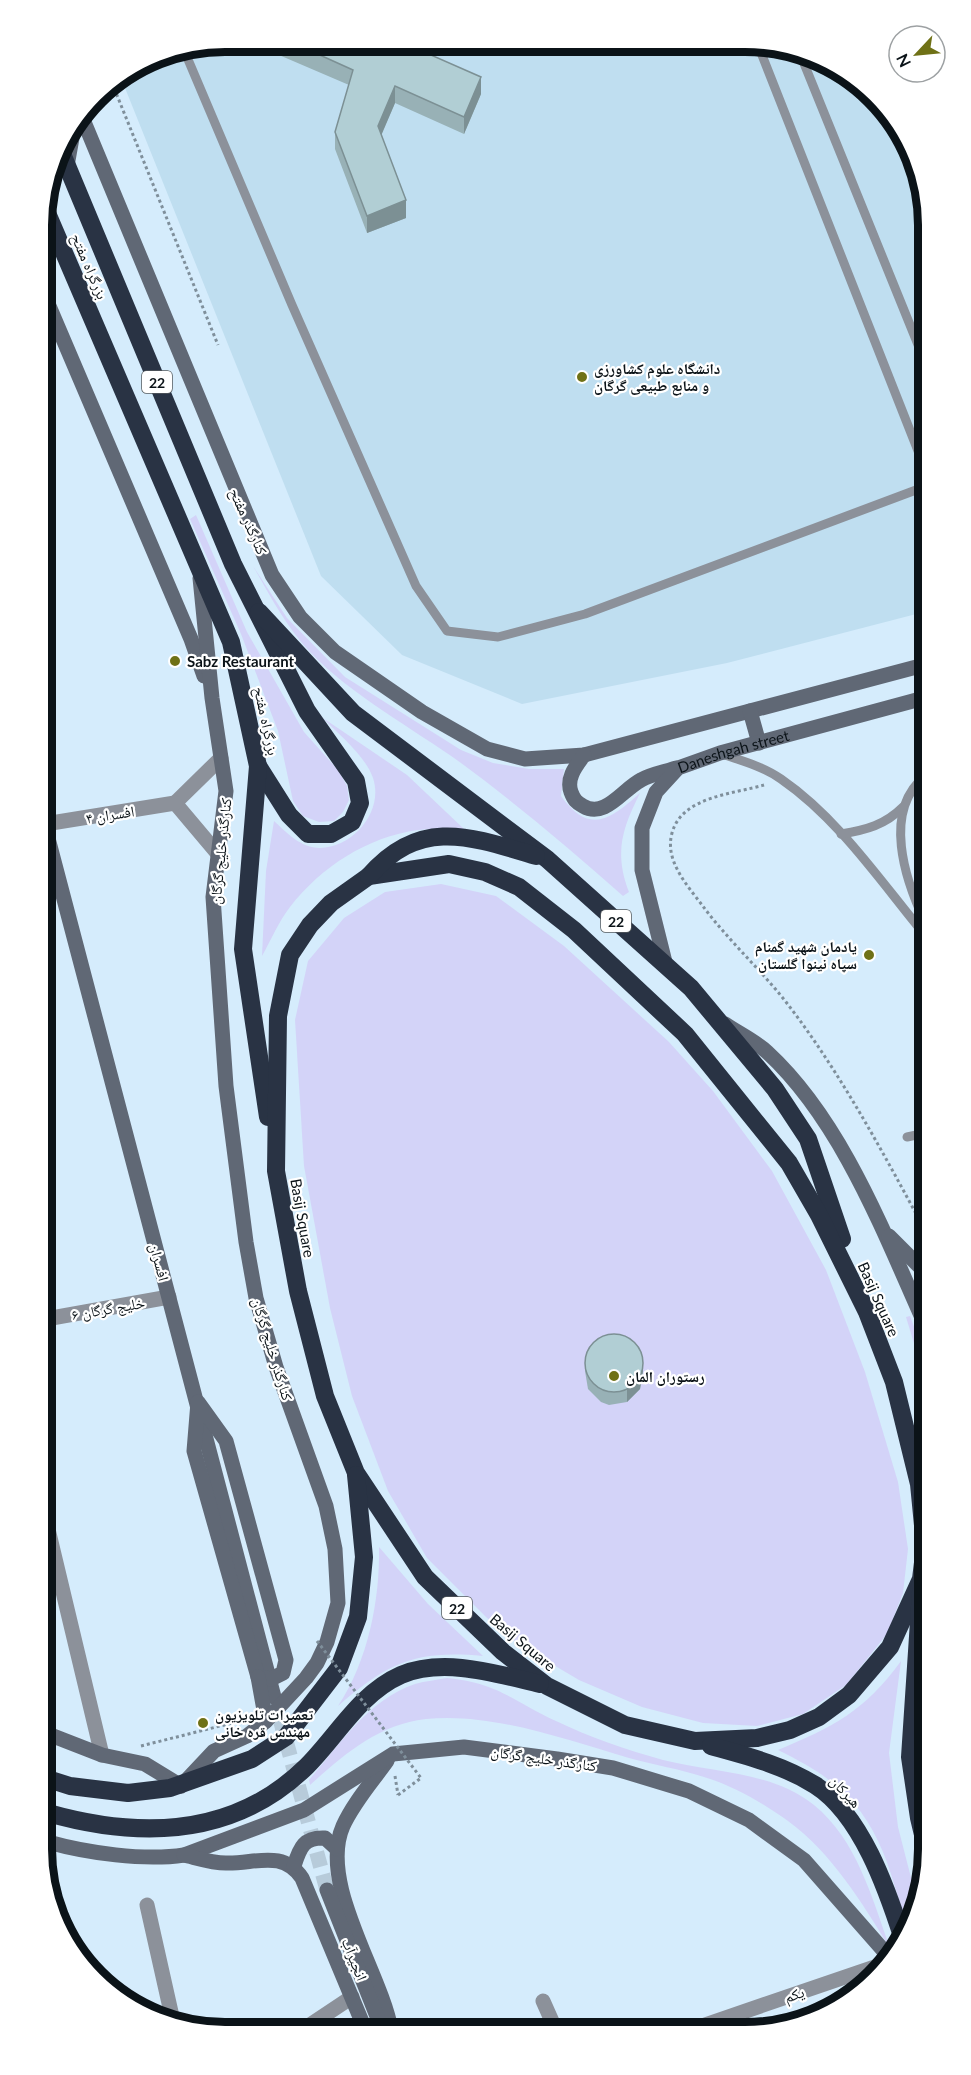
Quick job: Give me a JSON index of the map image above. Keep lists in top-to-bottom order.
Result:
{
  "streets": {
    "highway": [
      "بزرگراه مفتح",
      "22",
      "Basij Square",
      "هیرکان"
    ],
    "main road": [
      "کنارگذر مفتح",
      "Daneshgah street",
      "کنارگذر خلیج گرگان",
      "افسران",
      "انجیرآب"
    ],
    "street": ["افسران ۴", "خلیج گرگان ۶", "یکم"]
  },
  "crossings": [
    ["بزرگراه مفتح", "22"],
    ["بزرگراه مفتح", "Basij Square"],
    ["22", "Daneshgah street"],
    ["22", "Basij Square"],
    ["Basij Square", "هیرکان"],
    ["افسران", "خلیج گرگان ۶"]
  ],
  "places": [
    "دانشگاه علوم کشاورزی و منابع طبیعی گرگان",
    "Sabz Restaurant",
    "یادمان شهید گمنام سپاه نینوا گلستان",
    "رستوران المان",
    "تعمیرات تلویزیون مهندس قره خانی"
  ],
  "north": "bottom left"
}
